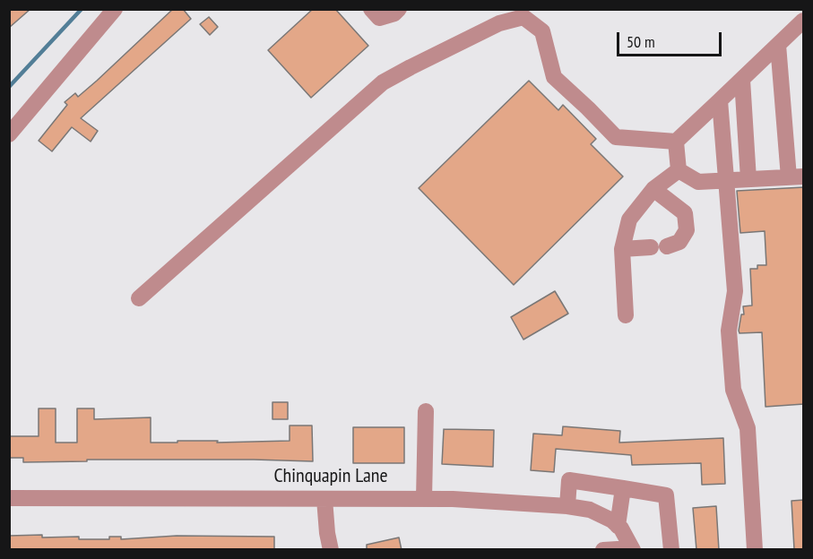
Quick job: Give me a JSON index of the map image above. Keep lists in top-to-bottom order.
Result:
{
  "streets": {
    "street": ["Chinquapin Lane"]
  },
  "scale_bar": "50 m"
}
